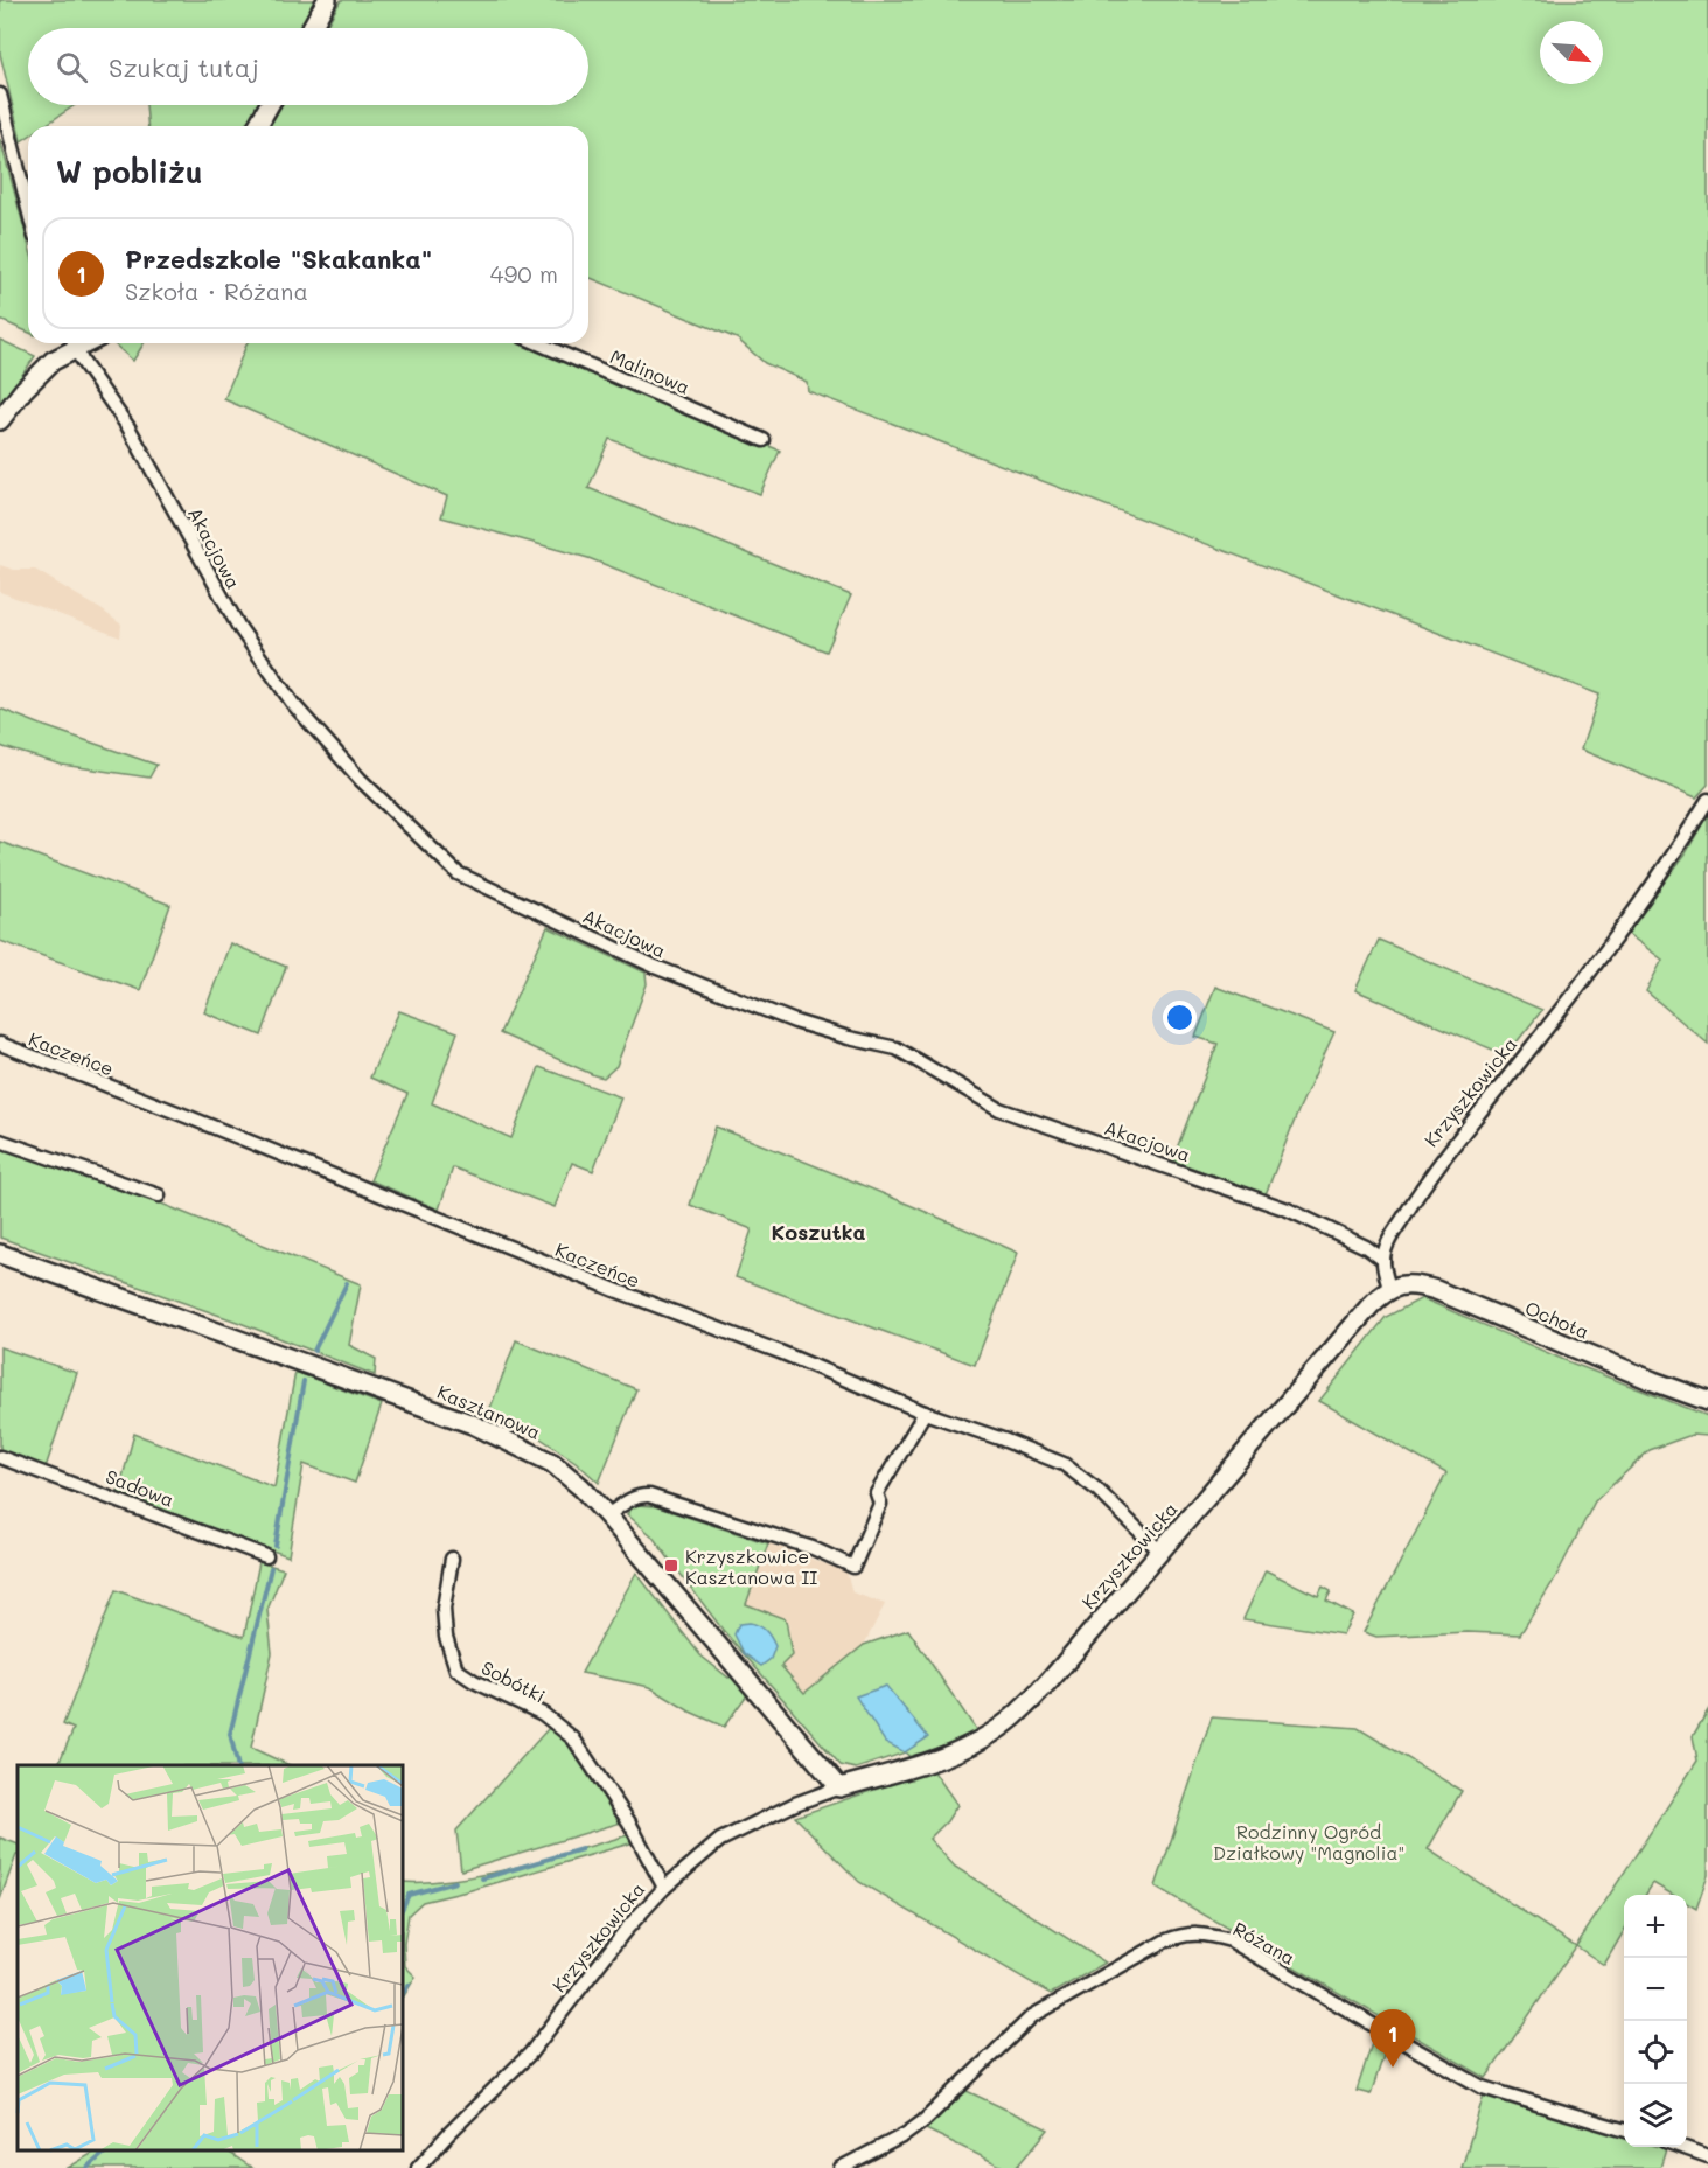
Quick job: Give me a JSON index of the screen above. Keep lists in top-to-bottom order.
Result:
{
  "streets": {
    "street": [
      "Malinowa",
      "Akacjowa",
      "Kaczeńce",
      "Krzyszkowicka",
      "Ochota",
      "Kasztanowa",
      "Sadowa",
      "Sobótki",
      "Różana"
    ]
  },
  "crossings": [
    ["Akacjowa", "Krzyszkowicka"],
    ["Kaczeńce", "Krzyszkowicka"],
    ["Krzyszkowicka", "Ochota"],
    ["Krzyszkowicka", "Kasztanowa"],
    ["Krzyszkowicka", "Sobótki"]
  ],
  "districts": ["Koszutka"],
  "parks": ["Rodzinny Ogród Działkowy \"Magnolia\""],
  "places": {
    "transit": ["Krzyszkowice Kasztanowa II"]
  },
  "north": "bottom right",
  "page": {
    "search": "Szukaj tutaj",
    "heading": "W pobliżu",
    "list": [
      {
        "mark": "1",
        "name": "Przedszkole \"Skakanka\"",
        "note": "Szkoła · Różana",
        "value": "490 m"
      }
    ],
    "map_buttons": ["+", "−"],
    "pins": "1"
  }
}
